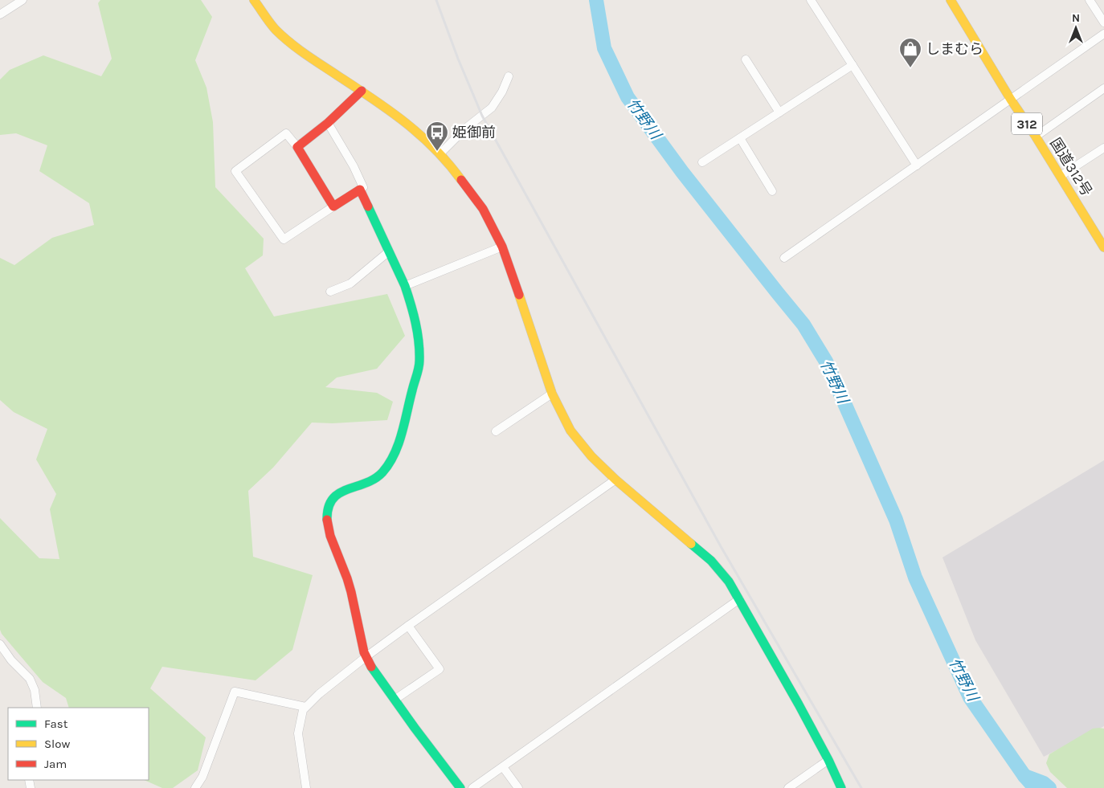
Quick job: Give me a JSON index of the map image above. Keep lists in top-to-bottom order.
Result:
{
  "streets": {
    "main road": ["312", "国道312号"]
  },
  "water": ["竹野川"],
  "places": {
    "shop": ["しまむら"],
    "bus stop": ["姫御前"]
  },
  "legend": ["Fast", "Slow", "Jam"],
  "north": "top"
}
